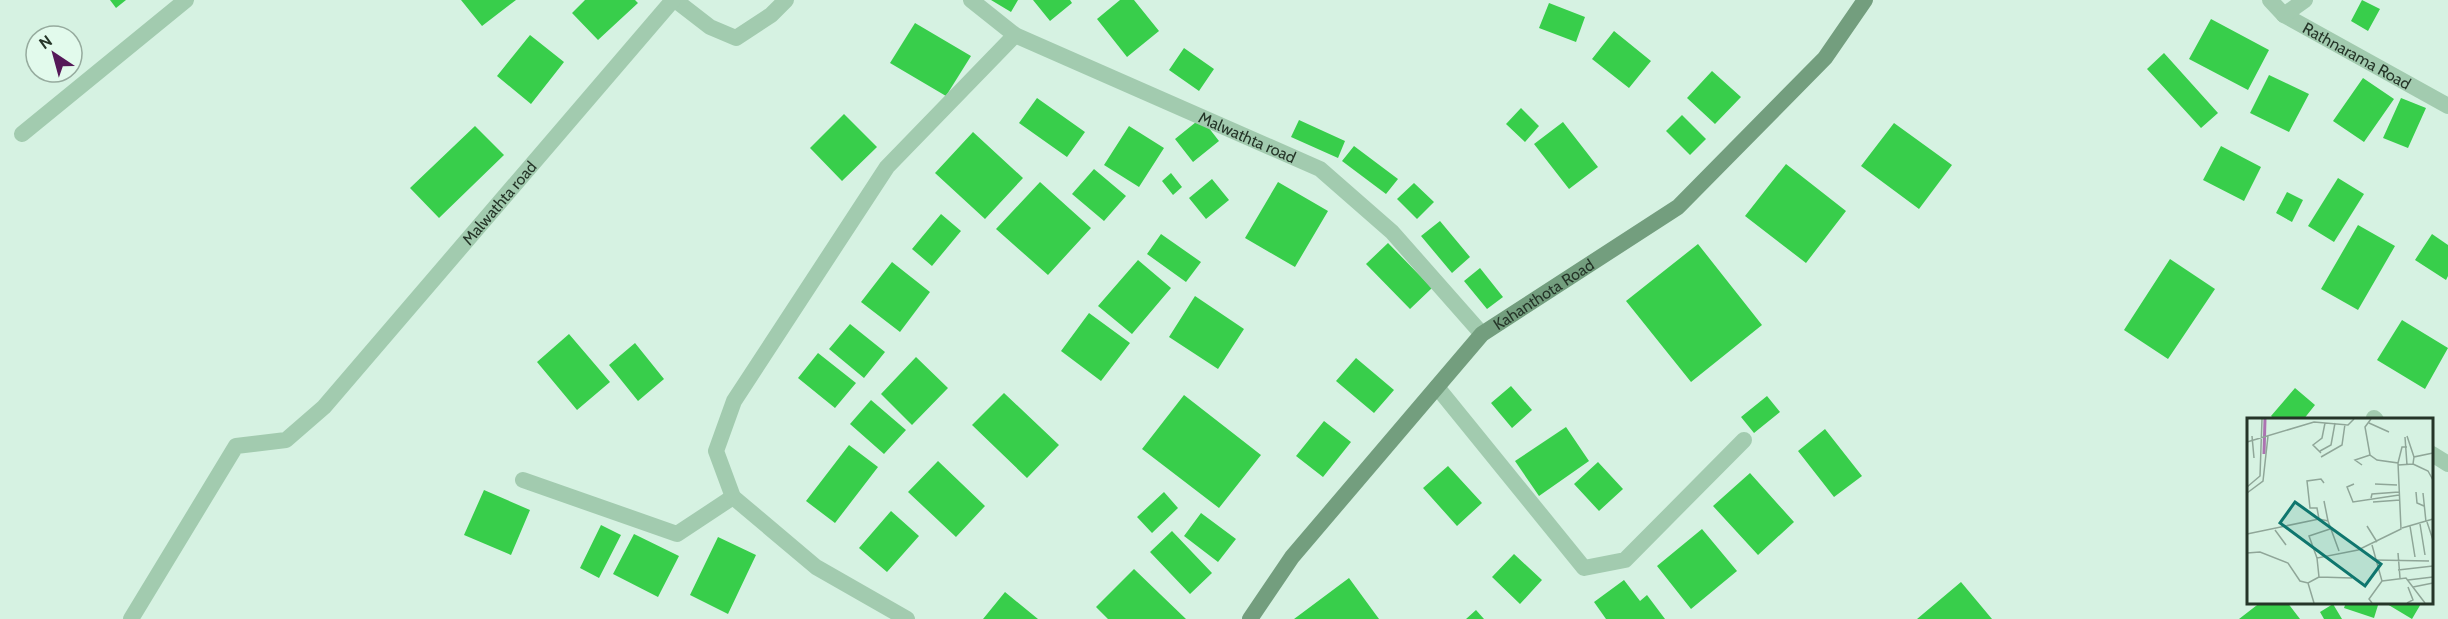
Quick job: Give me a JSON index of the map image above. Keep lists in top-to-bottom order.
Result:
{
  "streets": {
    "main road": ["Kahanthota Road"],
    "street": ["Rathnarama Road", "Malwathta road"]
  },
  "crossings": [
    ["Malwathta road", "Kahanthota Road"]
  ],
  "north": "top left"
}
